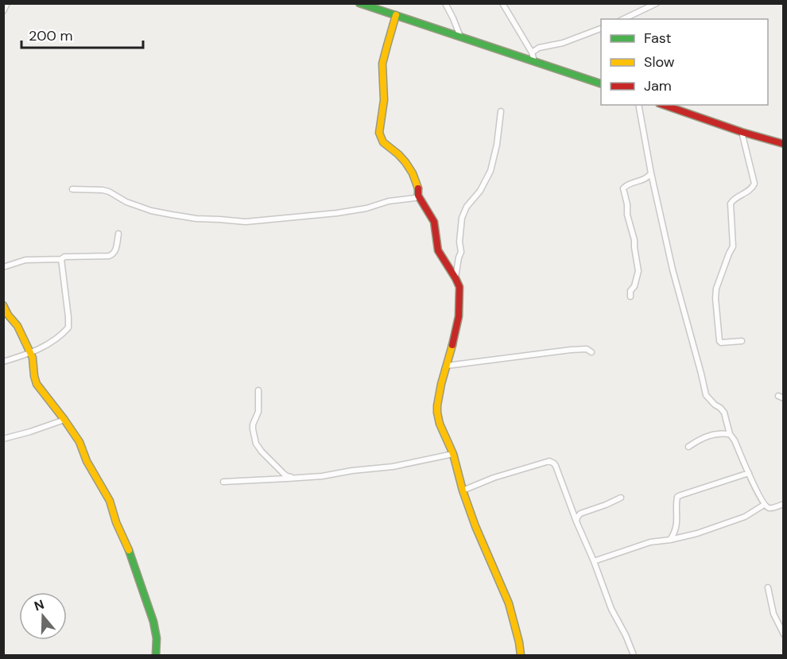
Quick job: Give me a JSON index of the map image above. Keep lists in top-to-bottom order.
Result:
{
  "legend": ["Fast", "Slow", "Jam"],
  "scale_bar": "200 m",
  "north": "top"
}
